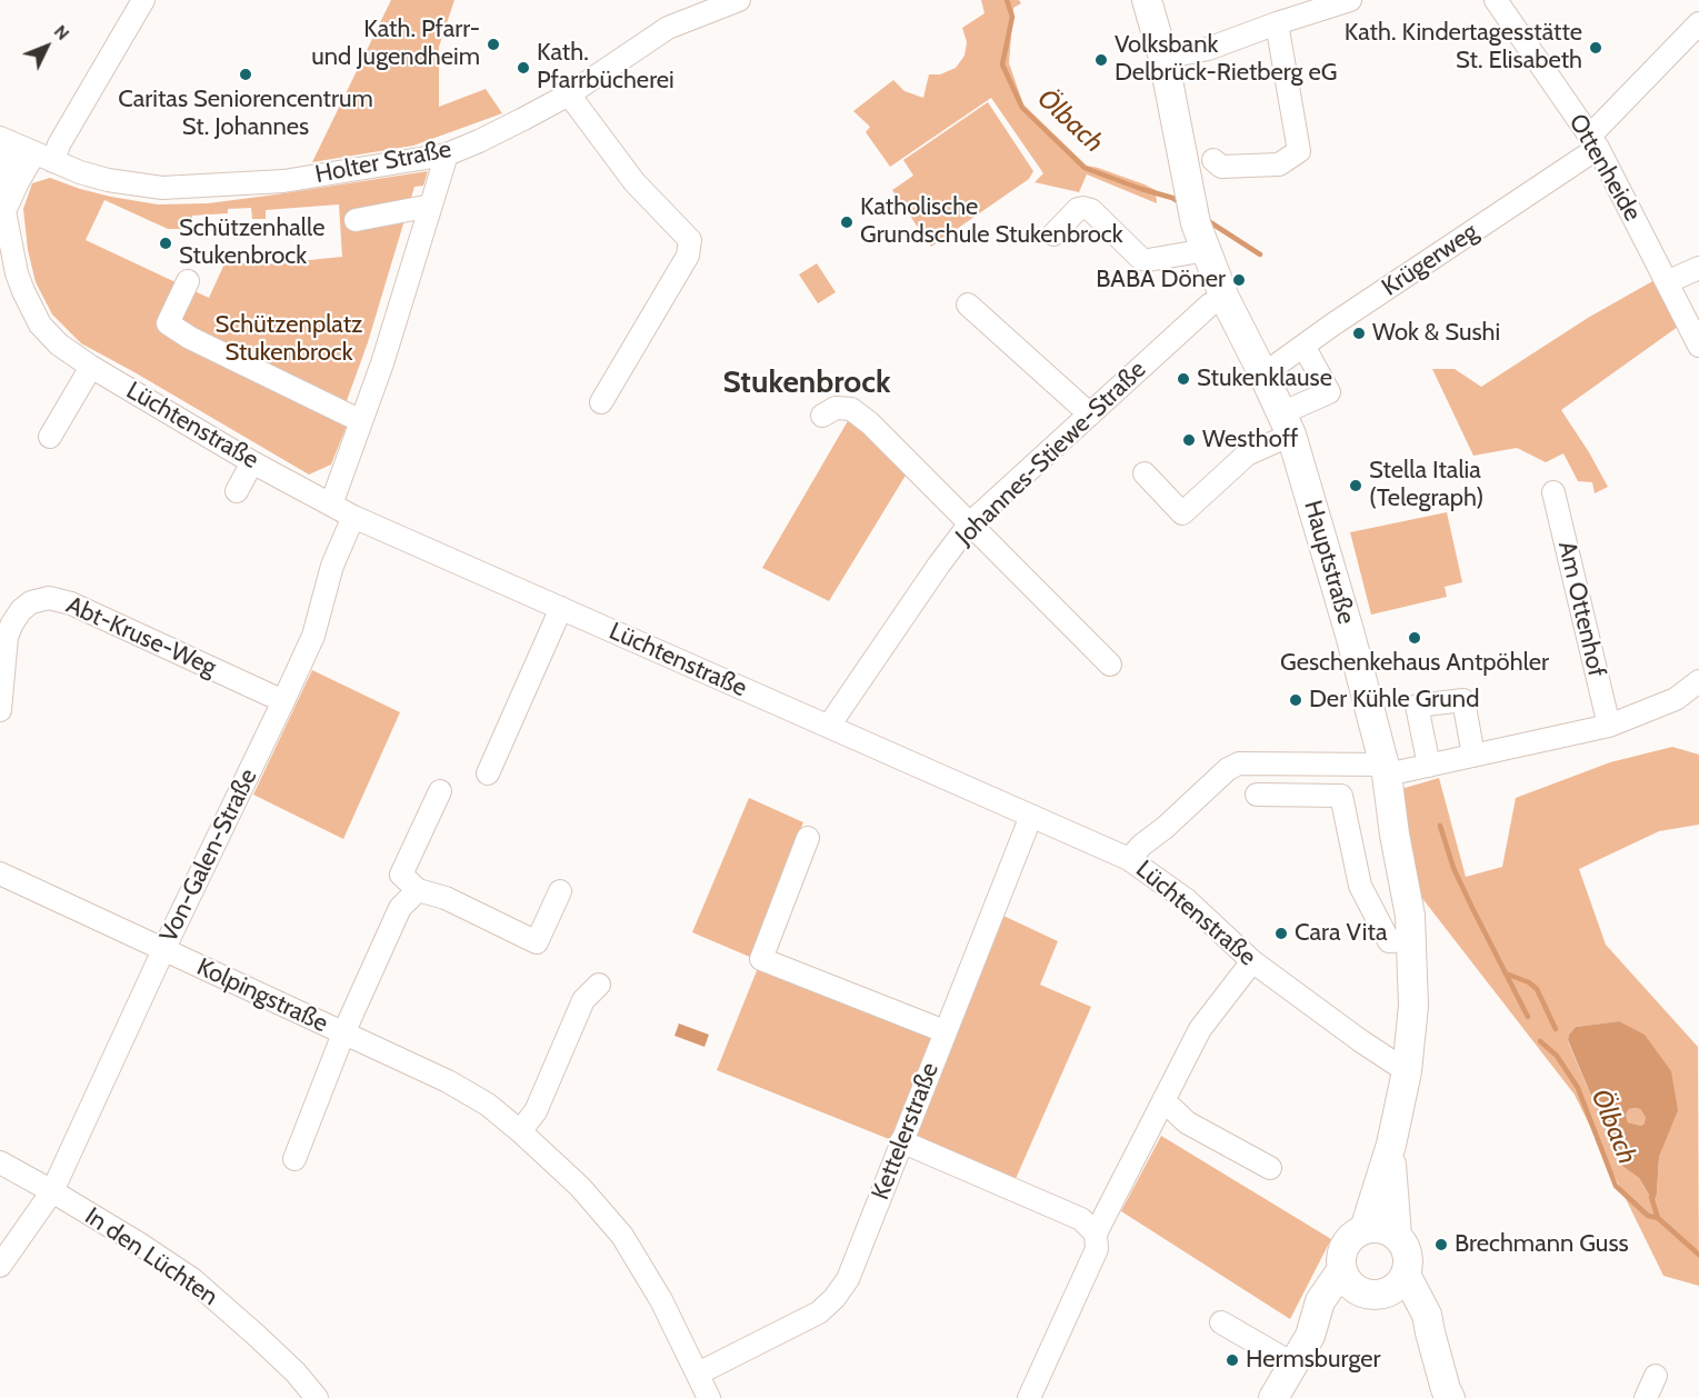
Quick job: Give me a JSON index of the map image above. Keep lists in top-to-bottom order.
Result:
{
  "streets": {
    "main road": ["Hauptstraße"],
    "street": [
      "Holter Straße",
      "Ottenheide",
      "Krügerweg",
      "Lüchtenstraße",
      "Johannes-Stiewe-Straße",
      "Am Ottenhof",
      "Abt-Kruse-Weg",
      "Von-Galen-Straße",
      "Kolpingstraße",
      "Kettelerstraße",
      "In den Lüchten"
    ]
  },
  "crossings": [
    ["Holter Straße", "Lüchtenstraße"],
    ["Ottenheide", "Krügerweg"],
    ["Krügerweg", "Hauptstraße"],
    ["Lüchtenstraße", "Johannes-Stiewe-Straße"],
    ["Lüchtenstraße", "Hauptstraße"],
    ["Lüchtenstraße", "Von-Galen-Straße"],
    ["Lüchtenstraße", "Kettelerstraße"],
    ["Johannes-Stiewe-Straße", "Hauptstraße"],
    ["Abt-Kruse-Weg", "Von-Galen-Straße"],
    ["Von-Galen-Straße", "Kolpingstraße"],
    ["Von-Galen-Straße", "In den Lüchten"],
    ["Kolpingstraße", "Kettelerstraße"]
  ],
  "districts": ["Stukenbrock"],
  "water": ["Ölbach"],
  "parks": ["Schützenplatz Stukenbrock"],
  "places": [
    "Kath. Pfarr- und Jugendheim",
    "Kath. Kindertagesstätte St. Elisabeth",
    "Volksbank Delbrück-Rietberg eG",
    "Kath. Pfarrbücherei",
    "Caritas Seniorencentrum St. Johannes",
    "Katholische Grundschule Stukenbrock",
    "Schützenhalle Stukenbrock",
    "BABA Döner",
    "Wok & Sushi",
    "Stukenklause",
    "Westhoff",
    "Stella Italia (Telegraph)",
    "Geschenkehaus Antpöhler",
    "Der Kühle Grund",
    "Cara Vita",
    "Brechmann Guss",
    "Hermsburger"
  ],
  "north": "top right"
}
